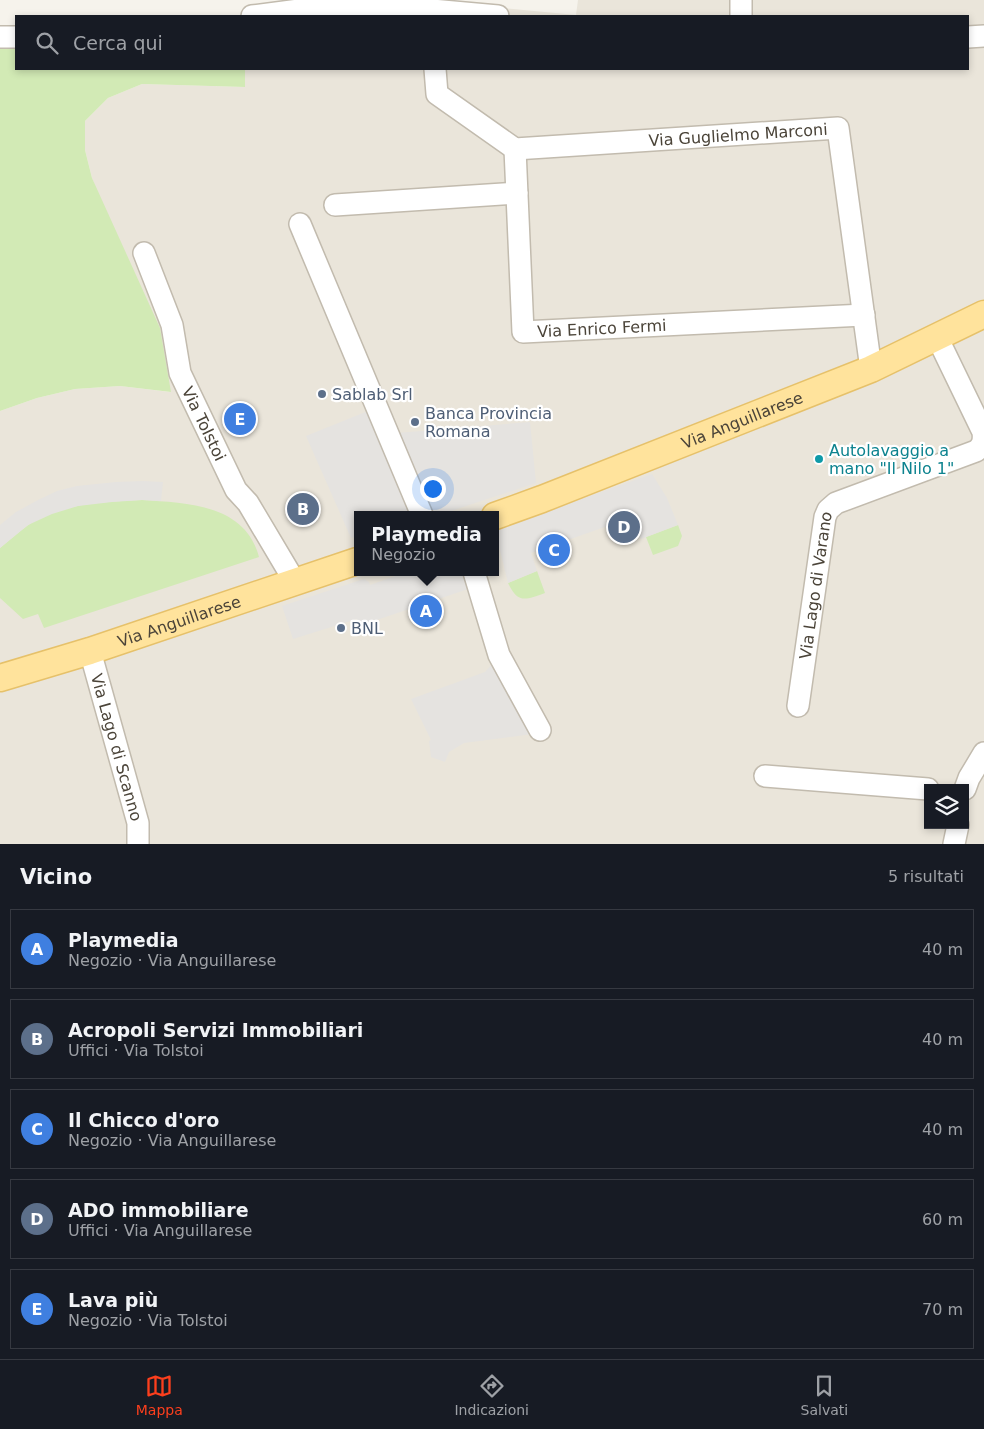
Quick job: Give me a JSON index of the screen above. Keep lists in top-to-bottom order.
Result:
{
  "streets": {
    "main road": ["Via Anguillarese"],
    "street": [
      "Via Guglielmo Marconi",
      "Via Enrico Fermi",
      "Via Tolstoi",
      "Via Lago di Varano",
      "Via Lago di Scanno"
    ]
  },
  "crossings": [
    ["Via Guglielmo Marconi", "Via Enrico Fermi"],
    ["Via Guglielmo Marconi", "Via Anguillarese"],
    ["Via Anguillarese", "Via Tolstoi"],
    ["Via Anguillarese", "Via Lago di Varano"],
    ["Via Anguillarese", "Via Lago di Scanno"]
  ],
  "places": [
    "Sablab Srl",
    "Banca Provincia Romana",
    "Autolavaggio a mano \"Il Nilo 1\"",
    "BNL"
  ],
  "page": {
    "search": "Cerca qui",
    "pins": [
      "E",
      "B",
      "D",
      "C",
      "A"
    ],
    "popup": ["Playmedia", "Negozio"],
    "heading": ["Vicino", "5 risultati"],
    "list": [
      {
        "mark": "A",
        "name": "Playmedia",
        "note": "Negozio · Via Anguillarese",
        "value": "40 m"
      },
      {
        "mark": "B",
        "name": "Acropoli Servizi Immobiliari",
        "note": "Uffici · Via Tolstoi",
        "value": "40 m"
      },
      {
        "mark": "C",
        "name": "Il Chicco d'oro",
        "note": "Negozio · Via Anguillarese",
        "value": "40 m"
      },
      {
        "mark": "D",
        "name": "ADO immobiliare",
        "note": "Uffici · Via Anguillarese",
        "value": "60 m"
      },
      {
        "mark": "E",
        "name": "Lava più",
        "note": "Negozio · Via Tolstoi",
        "value": "70 m"
      }
    ],
    "nav": ["Mappa", "Indicazioni", "Salvati"]
  }
}
